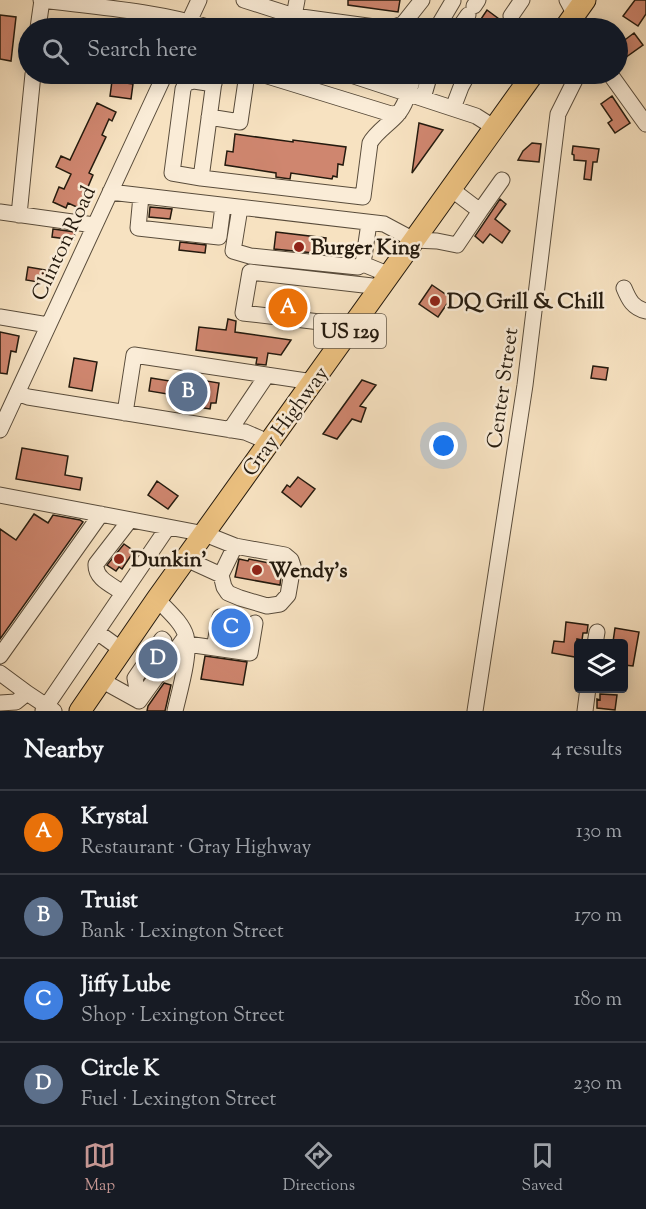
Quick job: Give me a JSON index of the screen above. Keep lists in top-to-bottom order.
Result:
{
  "streets": {
    "highway": ["US 129", "Gray Highway"],
    "street": ["Clinton Road", "Center Street"]
  },
  "places": [
    "Burger King",
    "DQ Grill & Chill",
    "Dunkin'",
    "Wendy's"
  ],
  "page": {
    "search": "Search here",
    "pins": [
      "A",
      "B",
      "C",
      "D"
    ],
    "heading": ["Nearby", "4 results"],
    "list": [
      {
        "mark": "A",
        "name": "Krystal",
        "note": "Restaurant · Gray Highway",
        "value": "130 m"
      },
      {
        "mark": "B",
        "name": "Truist",
        "note": "Bank · Lexington Street",
        "value": "170 m"
      },
      {
        "mark": "C",
        "name": "Jiffy Lube",
        "note": "Shop · Lexington Street",
        "value": "180 m"
      },
      {
        "mark": "D",
        "name": "Circle K",
        "note": "Fuel · Lexington Street",
        "value": "230 m"
      }
    ],
    "nav": ["Map", "Directions", "Saved"]
  }
}
